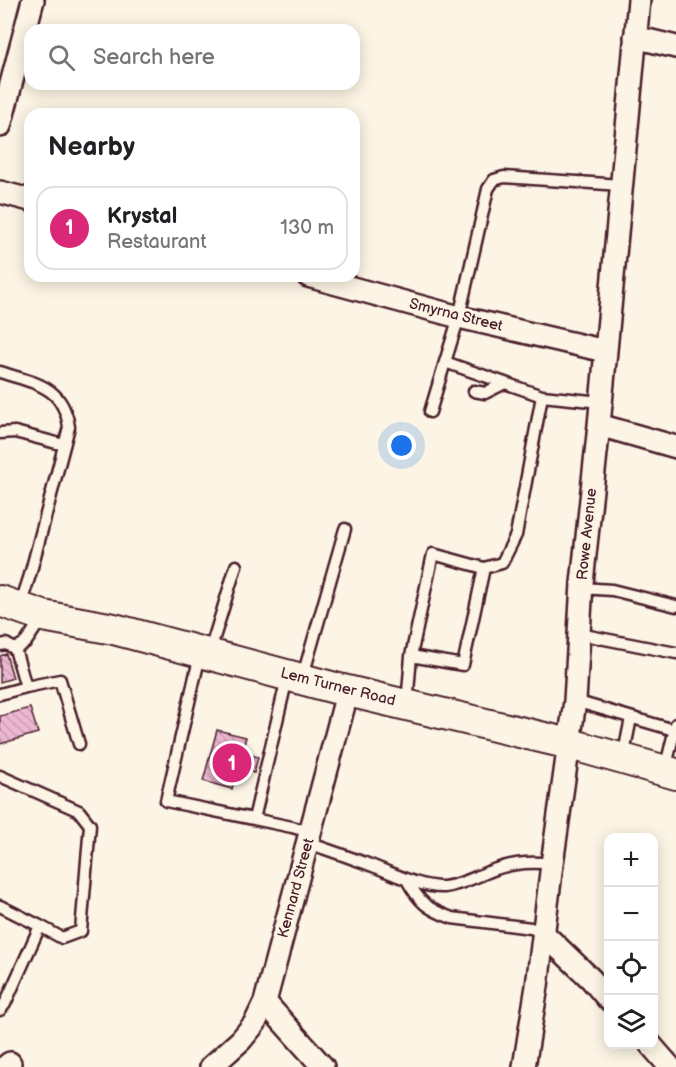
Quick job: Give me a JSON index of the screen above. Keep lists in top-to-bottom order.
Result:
{
  "streets": {
    "main road": ["Lem Turner Road"],
    "street": ["Smyrna Street", "Rowe Avenue", "Kennard Street"]
  },
  "crossings": [
    ["Smyrna Street", "Rowe Avenue"],
    ["Rowe Avenue", "Lem Turner Road"],
    ["Lem Turner Road", "Kennard Street"]
  ],
  "page": {
    "search": "Search here",
    "heading": "Nearby",
    "list": [
      {
        "mark": "1",
        "name": "Krystal",
        "note": "Restaurant",
        "value": "130 m"
      }
    ],
    "pins": "1",
    "map_buttons": ["+", "−"]
  }
}
